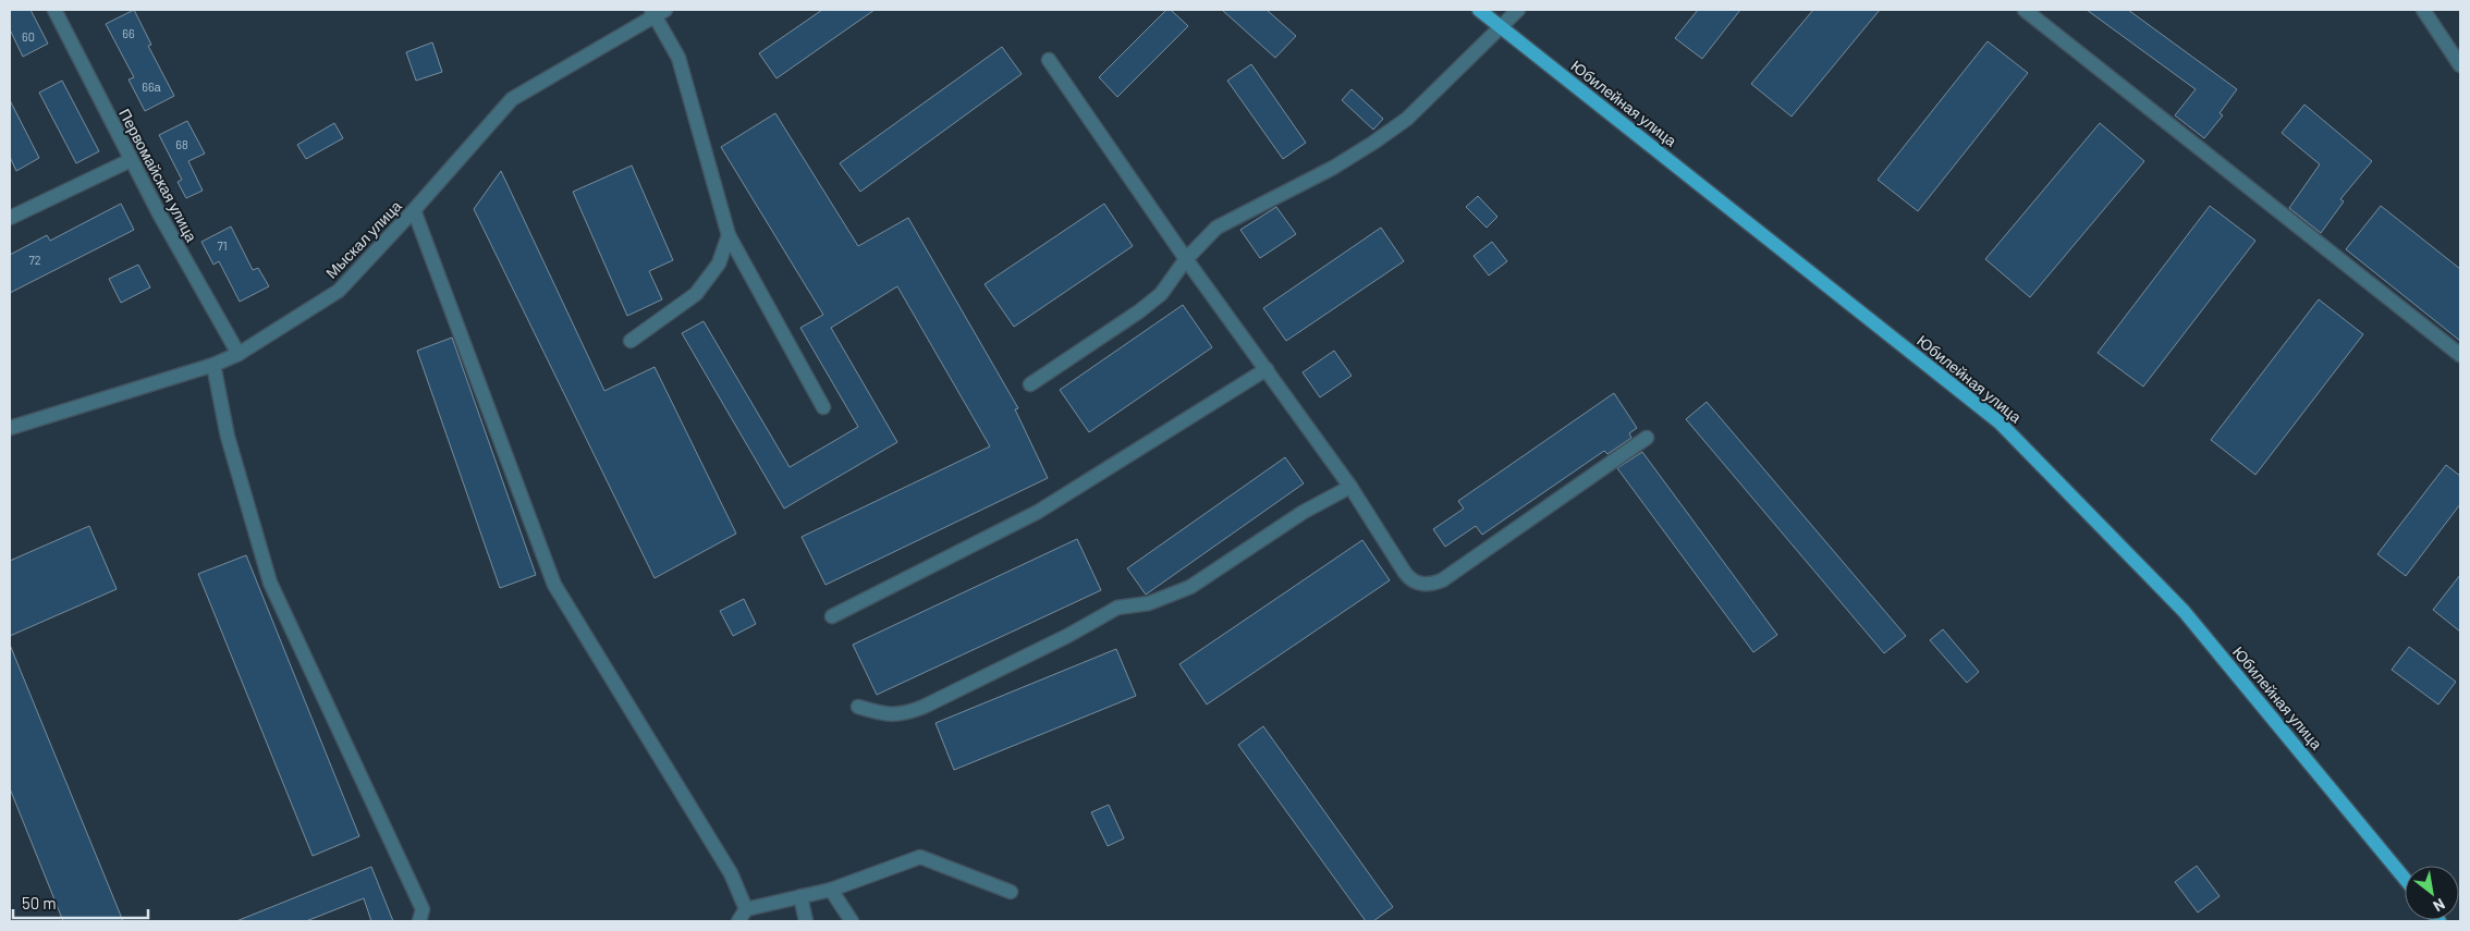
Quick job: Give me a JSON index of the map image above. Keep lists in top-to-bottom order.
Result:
{
  "streets": {
    "main road": ["Юбилейная улица"],
    "street": ["Первомайская улица", "Мыскал улица"]
  },
  "crossings": [
    ["Первомайская улица", "Мыскал улица"]
  ],
  "house_numbers": [
    "66",
    "60",
    "66а",
    "68",
    "71",
    "72"
  ],
  "scale_bar": "50 m",
  "north": "bottom right"
}
